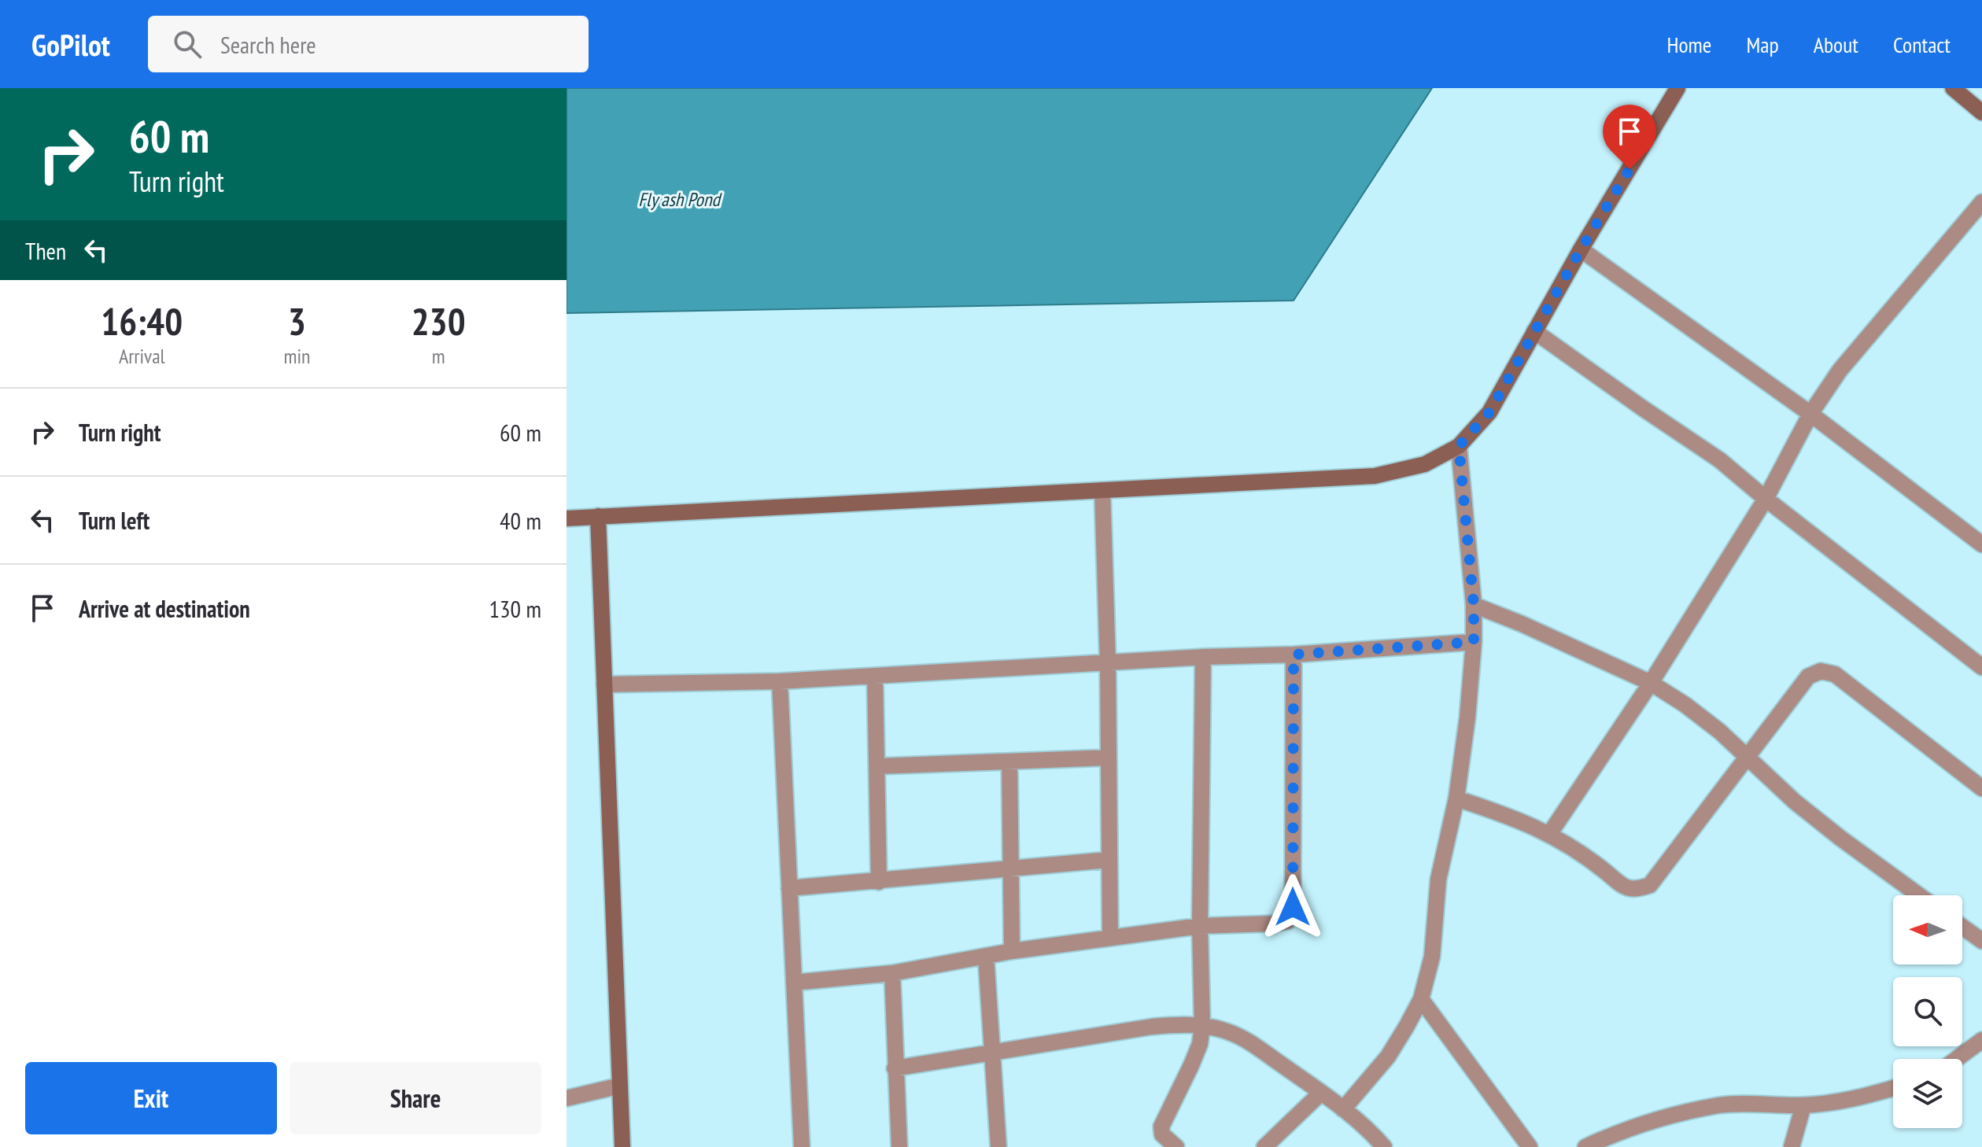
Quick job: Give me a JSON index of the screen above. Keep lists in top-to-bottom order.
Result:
{
  "water": ["Fly ash Pond"],
  "north": "left",
  "page": {
    "header": "GoPilot",
    "search": "Search here",
    "nav": [
      "Home",
      "Map",
      "About",
      "Contact"
    ],
    "turn": ["60 m", "Turn right"],
    "then": "Then",
    "eta": [
      "16:40",
      "Arrival",
      "3",
      "min",
      "230",
      "m"
    ],
    "list": [
      {
        "name": "Turn right",
        "value": "60 m"
      },
      {
        "name": "Turn left",
        "value": "40 m"
      },
      {
        "name": "Arrive at destination",
        "value": "130 m"
      }
    ],
    "buttons": ["Exit", "Share"]
  }
}
